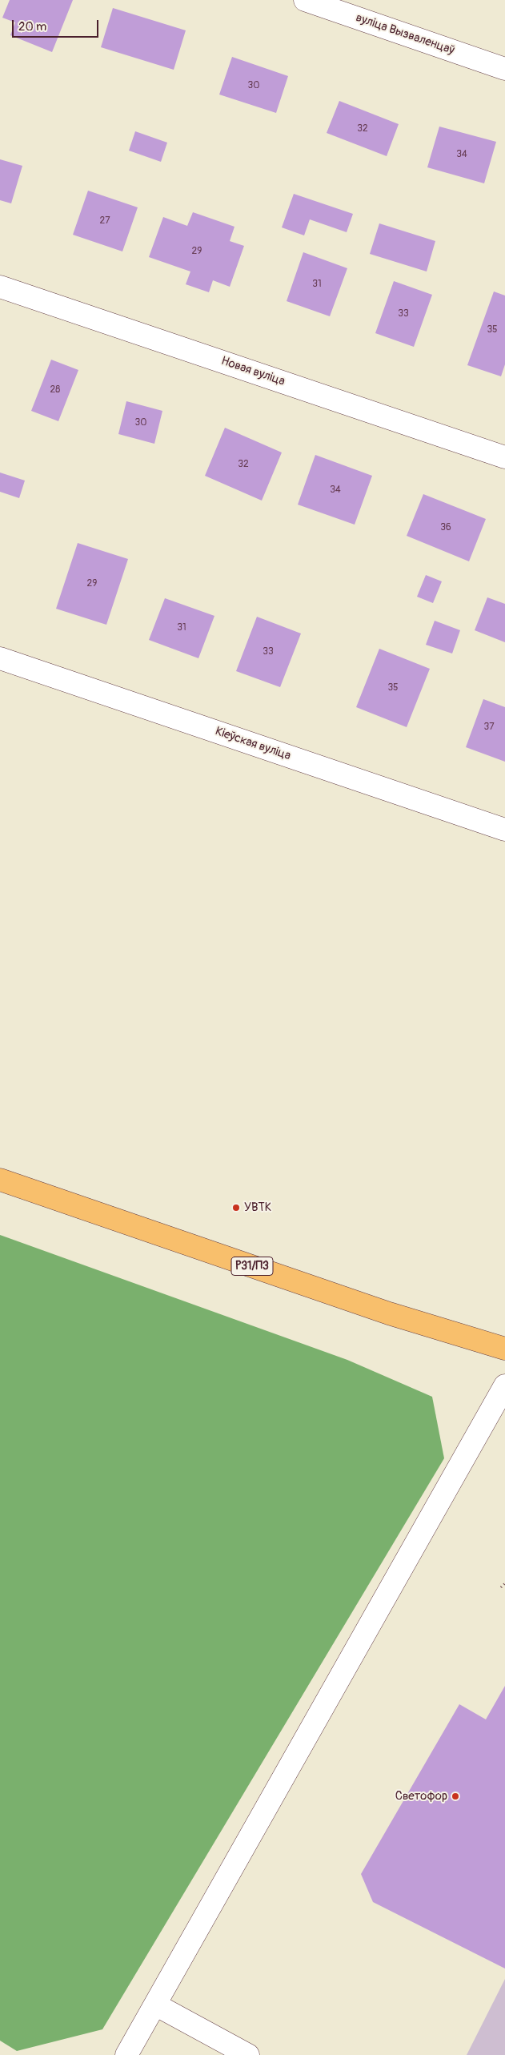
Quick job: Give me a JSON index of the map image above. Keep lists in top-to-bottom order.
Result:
{
  "streets": {
    "main road": ["Р31/П3"],
    "street": ["вуліца Вызваленцаў", "Новая вуліца", "Кіеўская вуліца"]
  },
  "places": ["УВТК", "Светофор"],
  "house_numbers": [
    "30",
    "32",
    "34",
    "27",
    "29",
    "31",
    "33",
    "35",
    "28",
    "30",
    "32",
    "34",
    "36",
    "29",
    "31",
    "33",
    "35",
    "37"
  ],
  "scale_bar": "20 m"
}
